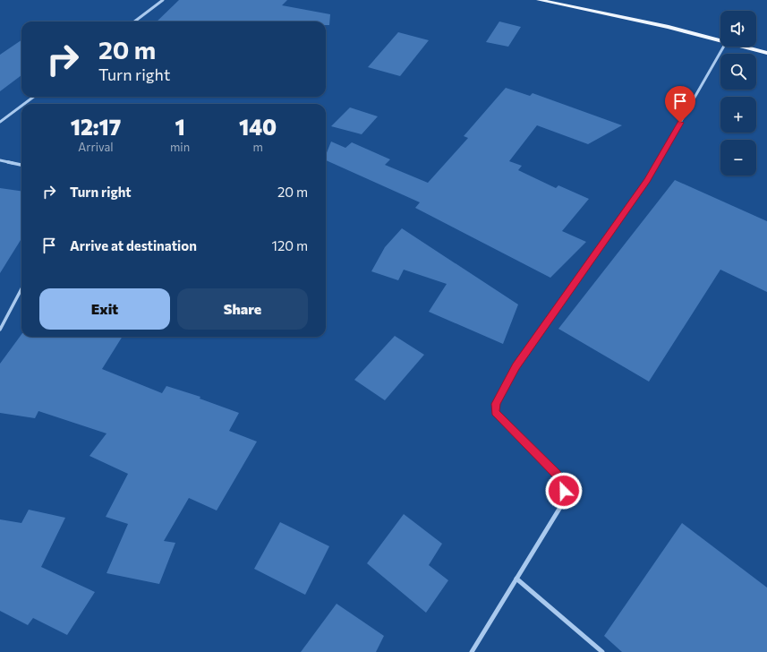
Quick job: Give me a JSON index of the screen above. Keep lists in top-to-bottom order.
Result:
{
  "page": {
    "map_buttons": ["+", "−"],
    "turn": ["20 m", "Turn right"],
    "eta": [
      "12:17",
      "Arrival",
      "1",
      "min",
      "140",
      "m"
    ],
    "list": [
      {
        "name": "Turn right",
        "value": "20 m"
      },
      {
        "name": "Arrive at destination",
        "value": "120 m"
      }
    ],
    "buttons": ["Exit", "Share"]
  }
}
